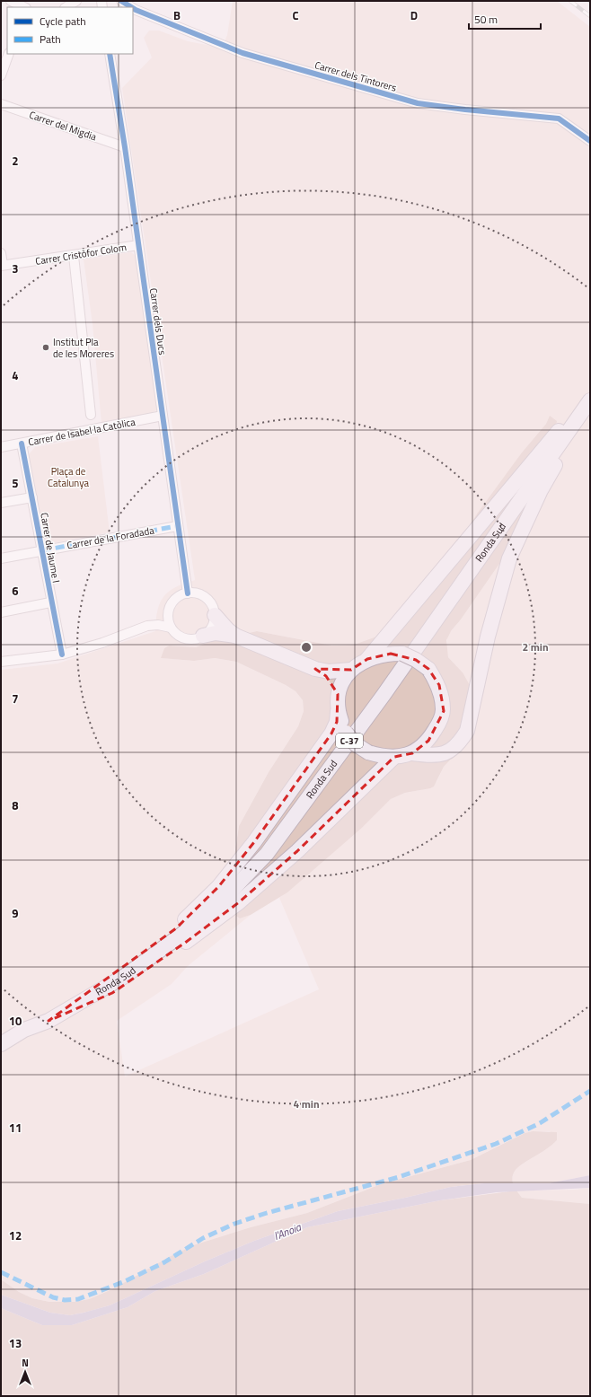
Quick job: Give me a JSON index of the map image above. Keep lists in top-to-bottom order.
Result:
{
  "streets": {
    "highway": ["Ronda Sud", "C-37"],
    "street": [
      "Carrer dels Tintorers",
      "Carrer del Migdia",
      "Carrer Cristòfor Colom",
      "Carrer dels Ducs",
      "Carrer de Isabel la Catòlica",
      "Carrer de la Foradada",
      "Carrer de Jaume I"
    ]
  },
  "crossings": [
    ["Carrer del Migdia", "Carrer dels Ducs"],
    ["Carrer Cristòfor Colom", "Carrer dels Ducs"],
    ["Carrer dels Ducs", "Carrer de Isabel la Catòlica"],
    ["Carrer dels Ducs", "Carrer de la Foradada"],
    ["Carrer de Isabel la Catòlica", "Carrer de Jaume I"],
    ["Carrer de la Foradada", "Carrer de Jaume I"]
  ],
  "water": ["l'Anoia"],
  "parks": ["Plaça de Catalunya"],
  "places": ["Institut Pla de les Moreres"],
  "legend": ["Cycle path", "Path"],
  "scale_bar": "50 m",
  "north": "top",
  "grid": {
    "columns": ["B", "C", "D"],
    "rows": [
      "2",
      "3",
      "4",
      "5",
      "6",
      "7",
      "8",
      "9",
      "10",
      "11",
      "12",
      "13"
    ]
  },
  "rings": ["2 min", "4 min"]
}
